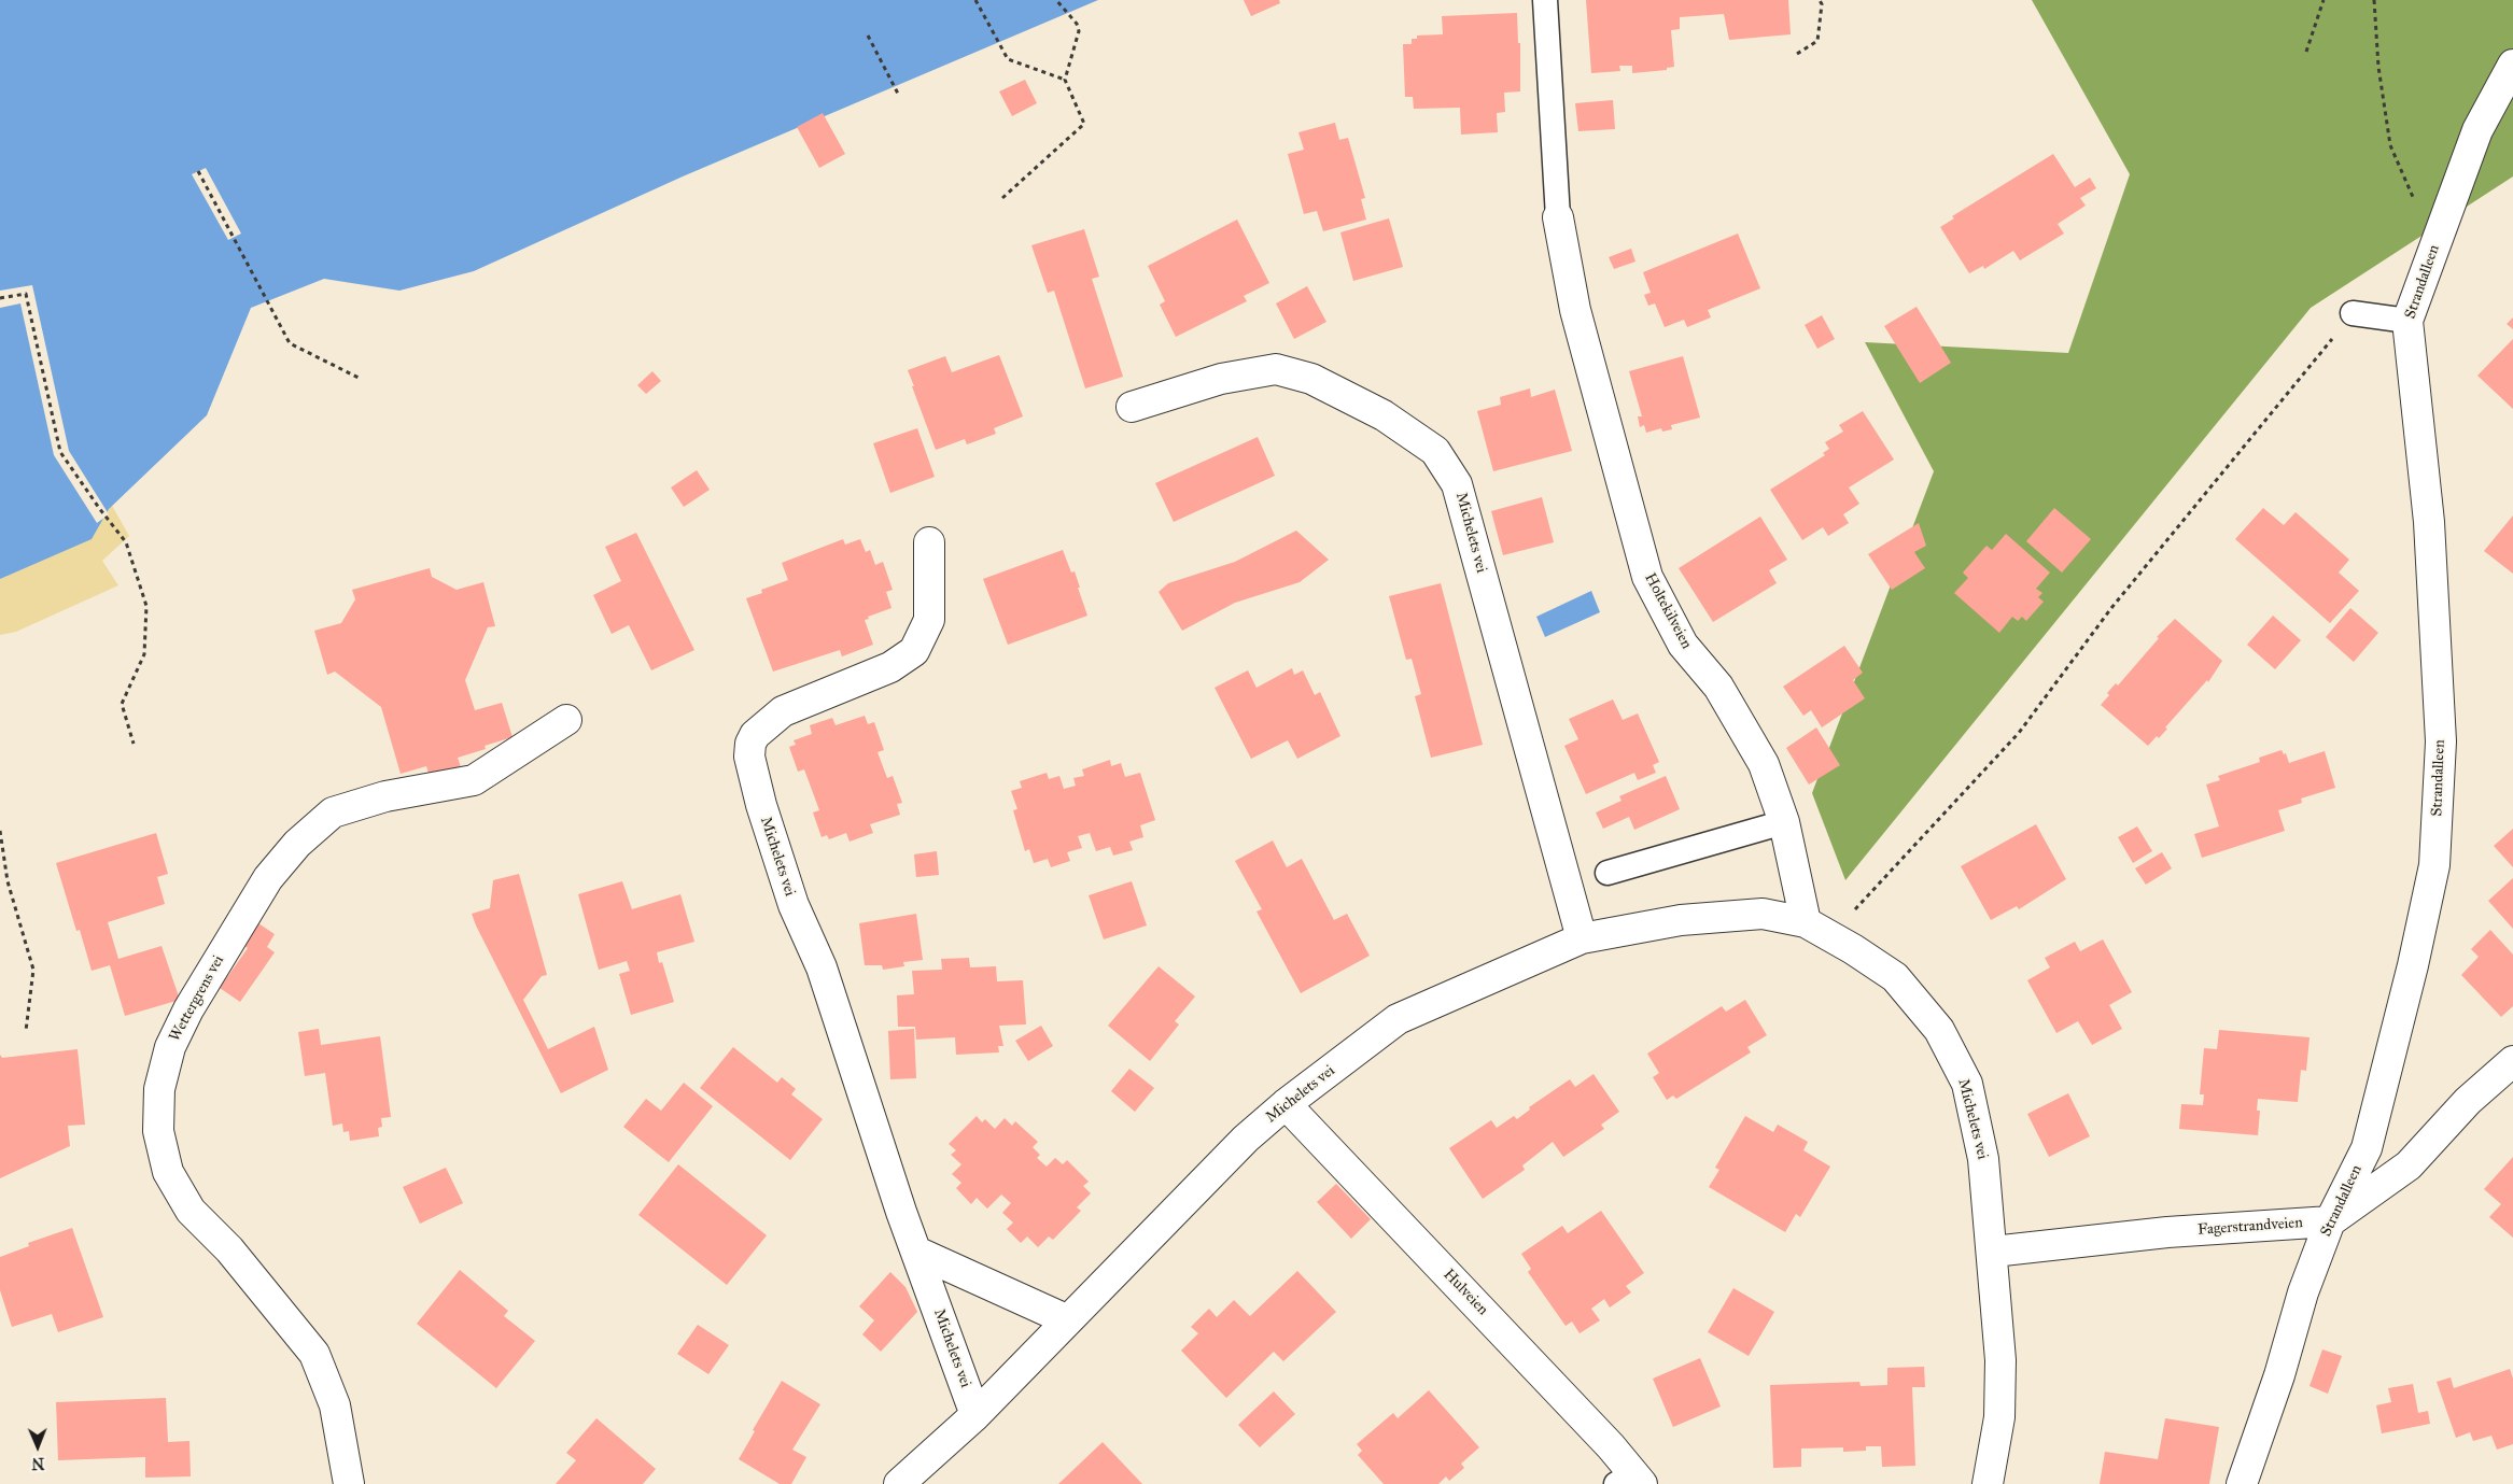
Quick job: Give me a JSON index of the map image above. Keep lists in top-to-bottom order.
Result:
{
  "streets": {
    "street": [
      "Strandalleen",
      "Michelets vei",
      "Holtekilveien",
      "Wettergrens vei",
      "Fagerstrandveien",
      "Hulveien"
    ]
  },
  "crossings": [
    ["Strandalleen", "Fagerstrandveien"],
    ["Michelets vei", "Holtekilveien"],
    ["Michelets vei", "Fagerstrandveien"],
    ["Michelets vei", "Hulveien"]
  ],
  "north": "bottom"
}
